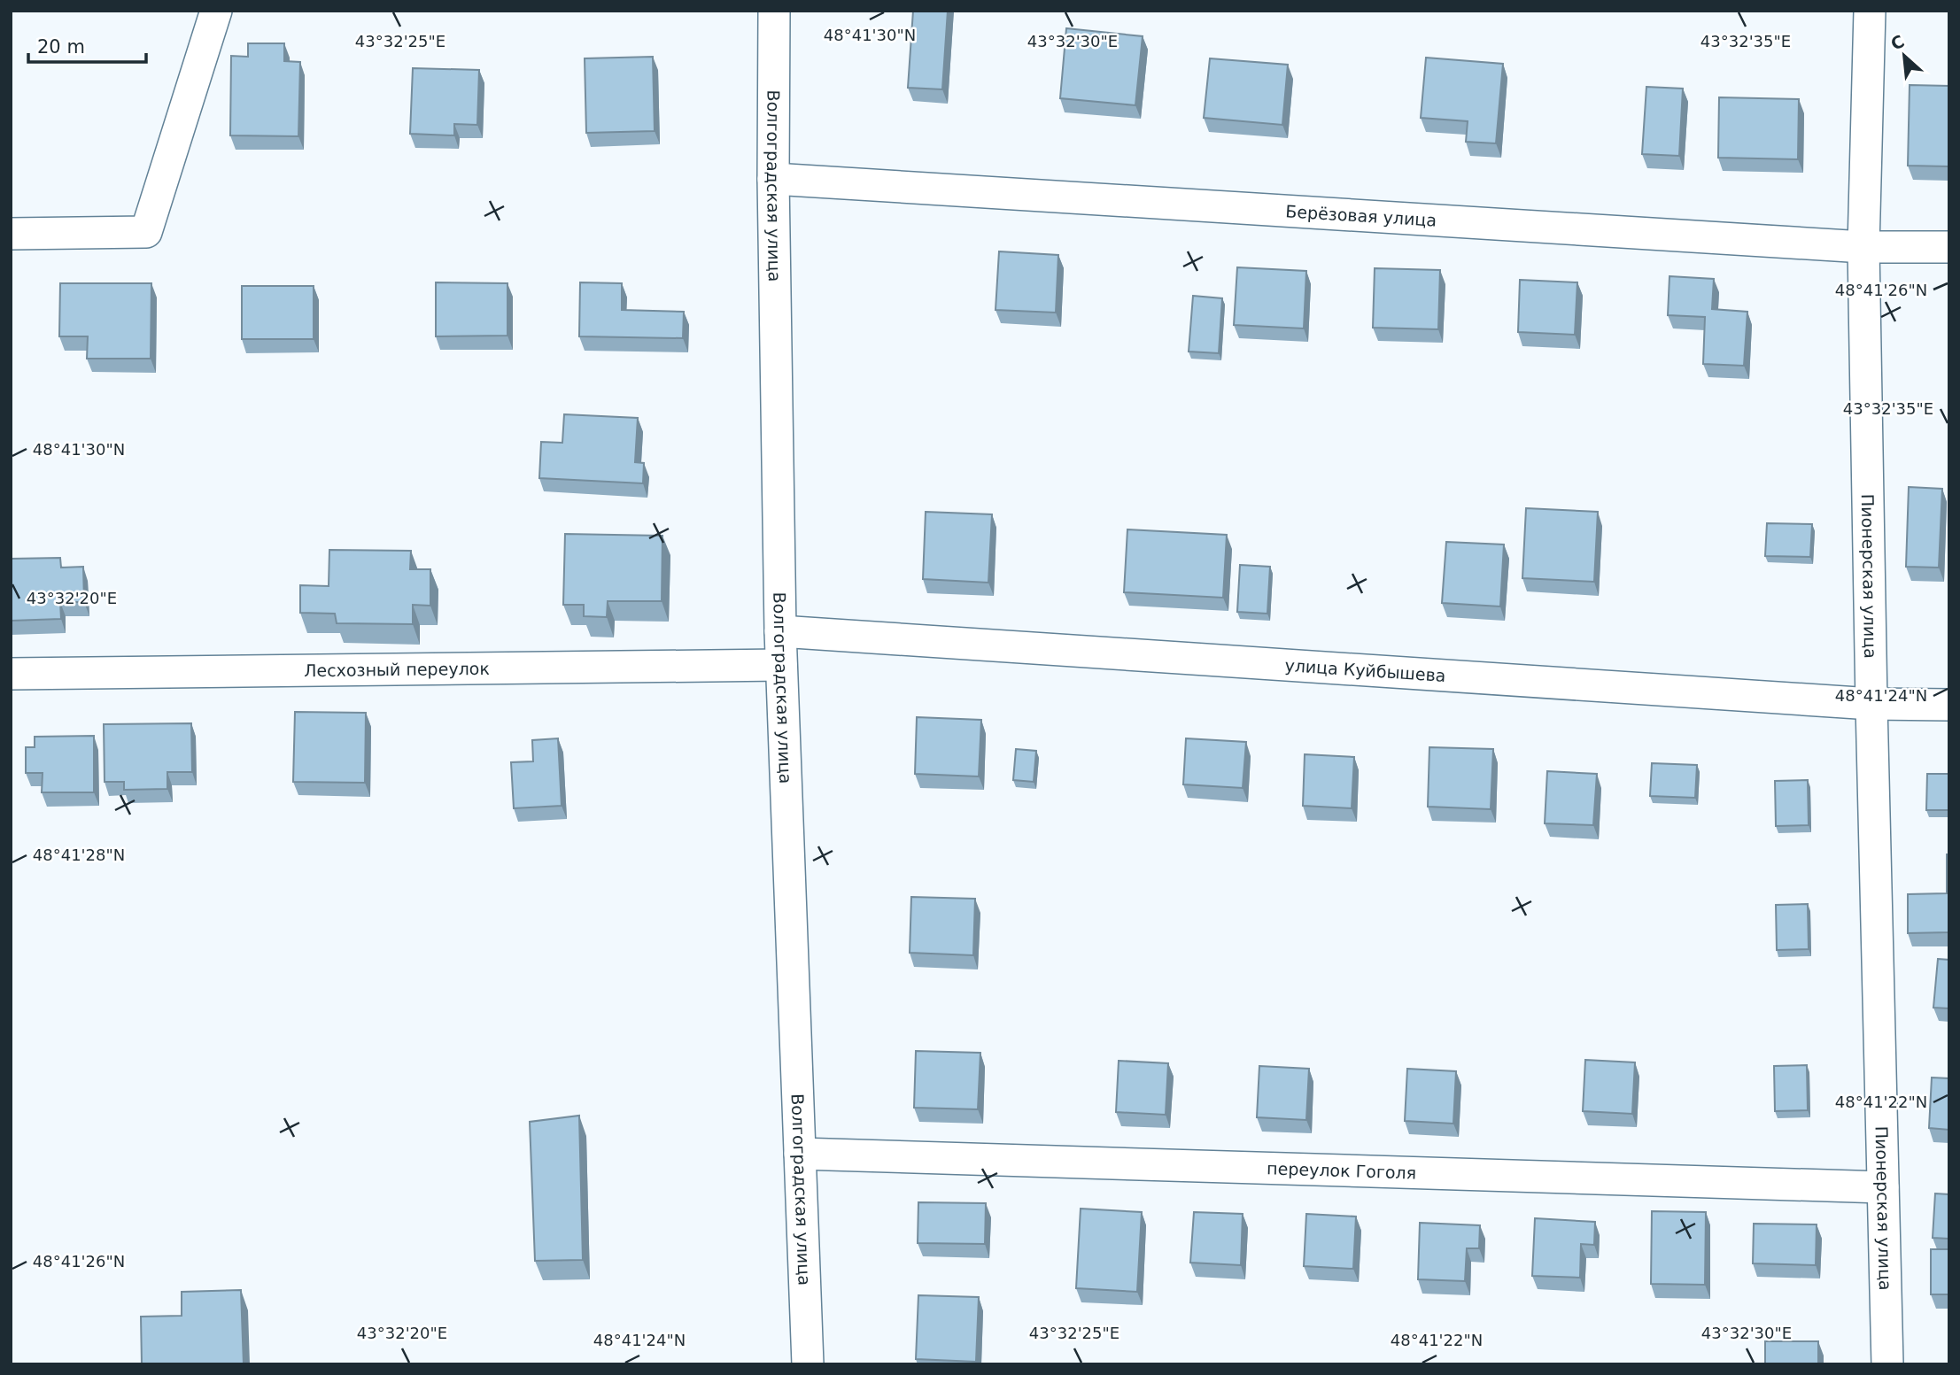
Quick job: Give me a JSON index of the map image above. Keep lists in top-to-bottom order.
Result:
{
  "streets": {
    "street": [
      "Волгоградская улица",
      "Берёзовая улица",
      "Пионерская улица",
      "Лесхозный переулок",
      "улица Куйбышева",
      "переулок Гоголя"
    ]
  },
  "crossings": [
    ["Волгоградская улица", "Берёзовая улица"],
    ["Волгоградская улица", "Лесхозный переулок"],
    ["Волгоградская улица", "улица Куйбышева"],
    ["Волгоградская улица", "переулок Гоголя"],
    ["Берёзовая улица", "Пионерская улица"],
    ["Пионерская улица", "улица Куйбышева"],
    ["Пионерская улица", "переулок Гоголя"]
  ],
  "scale_bar": "20 m",
  "north": "top left",
  "coordinates": [
    "48°41'30\"N",
    "43°32'25\"E",
    "43°32'30\"E",
    "43°32'35\"E",
    "48°41'26\"N",
    "43°32'20\"E",
    "48°41'24\"N",
    "48°41'28\"N",
    "48°41'22\"N"
  ]
}
